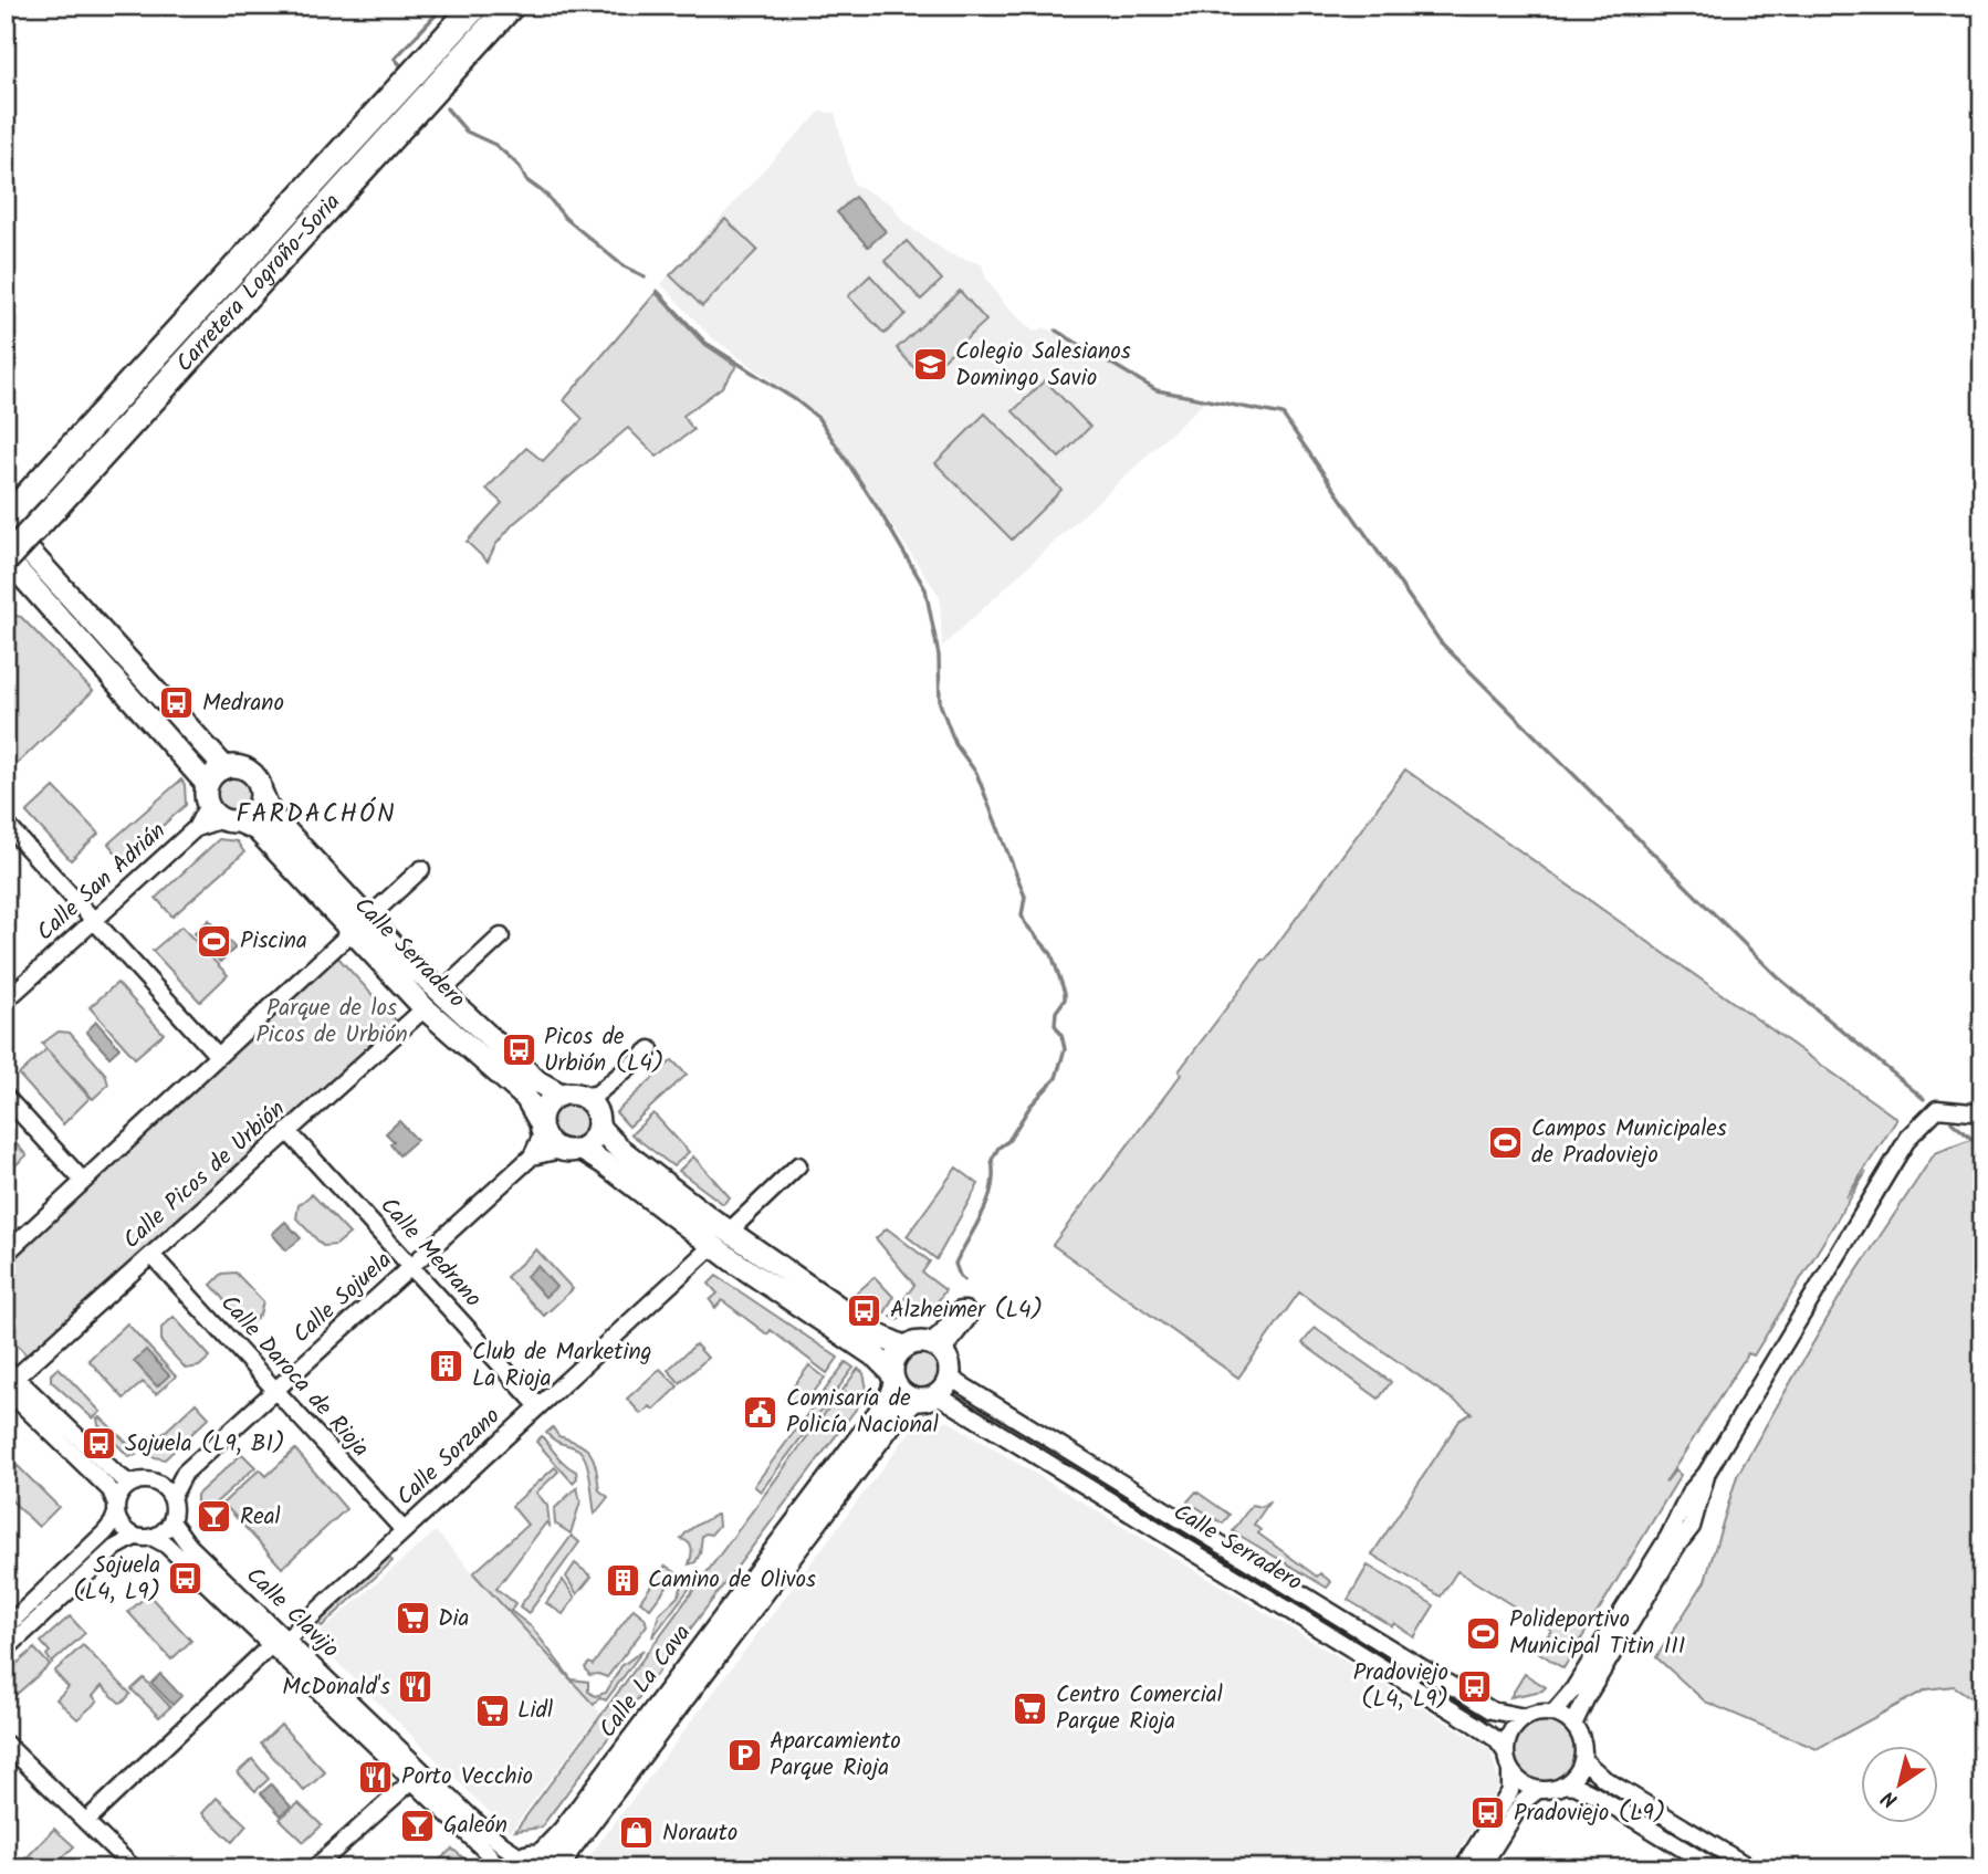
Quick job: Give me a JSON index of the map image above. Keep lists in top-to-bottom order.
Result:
{
  "streets": {
    "highway": ["Carretera Logroño-Soria"],
    "main road": ["Calle Serradero", "Calle La Cava"],
    "street": [
      "Calle San Adrián",
      "Calle Picos de Urbión",
      "Calle Medrano",
      "Calle Sojuela",
      "Calle Daroca de Rioja",
      "Calle Sorzano",
      "Calle Clavijo"
    ]
  },
  "crossings": [
    ["Carretera Logroño-Soria", "Calle Serradero"],
    ["Calle San Adrián", "Calle Serradero"],
    ["Calle Serradero", "Calle Picos de Urbión"],
    ["Calle Serradero", "Calle Sojuela"],
    ["Calle Serradero", "Calle Sorzano"],
    ["Calle Serradero", "Calle La Cava"],
    ["Calle Picos de Urbión", "Calle Medrano"],
    ["Calle Picos de Urbión", "Calle Daroca de Rioja"],
    ["Calle Medrano", "Calle Sojuela"],
    ["Calle Medrano", "Calle Sorzano"],
    ["Calle Sojuela", "Calle Daroca de Rioja"],
    ["Calle Sojuela", "Calle Clavijo"],
    ["Calle Daroca de Rioja", "Calle Sorzano"],
    ["Calle Sorzano", "Calle Clavijo"],
    ["Calle Clavijo", "Calle La Cava"]
  ],
  "districts": ["FARDACHÓN"],
  "parks": ["Parque de los Picos de Urbión"],
  "places": {
    "school or university": ["Colegio Salesianos Domingo Savio"],
    "bus stop": [
      "Medrano",
      "Picos de Urbión (L4)",
      "Alzheimer (L4)",
      "Sojuela (L9, B1)",
      "Sojuela (L4, L9)",
      "Pradoviejo (L4, L9)",
      "Pradoviejo (L9)"
    ],
    "sports": ["Piscina", "Campos Municipales de Pradoviejo", "Polideportivo Municipal Titin III"],
    "building": ["Club de Marketing La Rioja", "Camino de Olivos"],
    "public building": ["Comisaría de Policía Nacional"],
    "bar": ["Real", "Galeón"],
    "supermarket": ["Dia", "Centro Comercial Parque Rioja", "Lidl"],
    "restaurant": ["McDonald's", "Porto Vecchio"],
    "parking": ["Aparcamiento Parque Rioja"],
    "shop": ["Norauto"]
  },
  "north": "bottom left"
}
